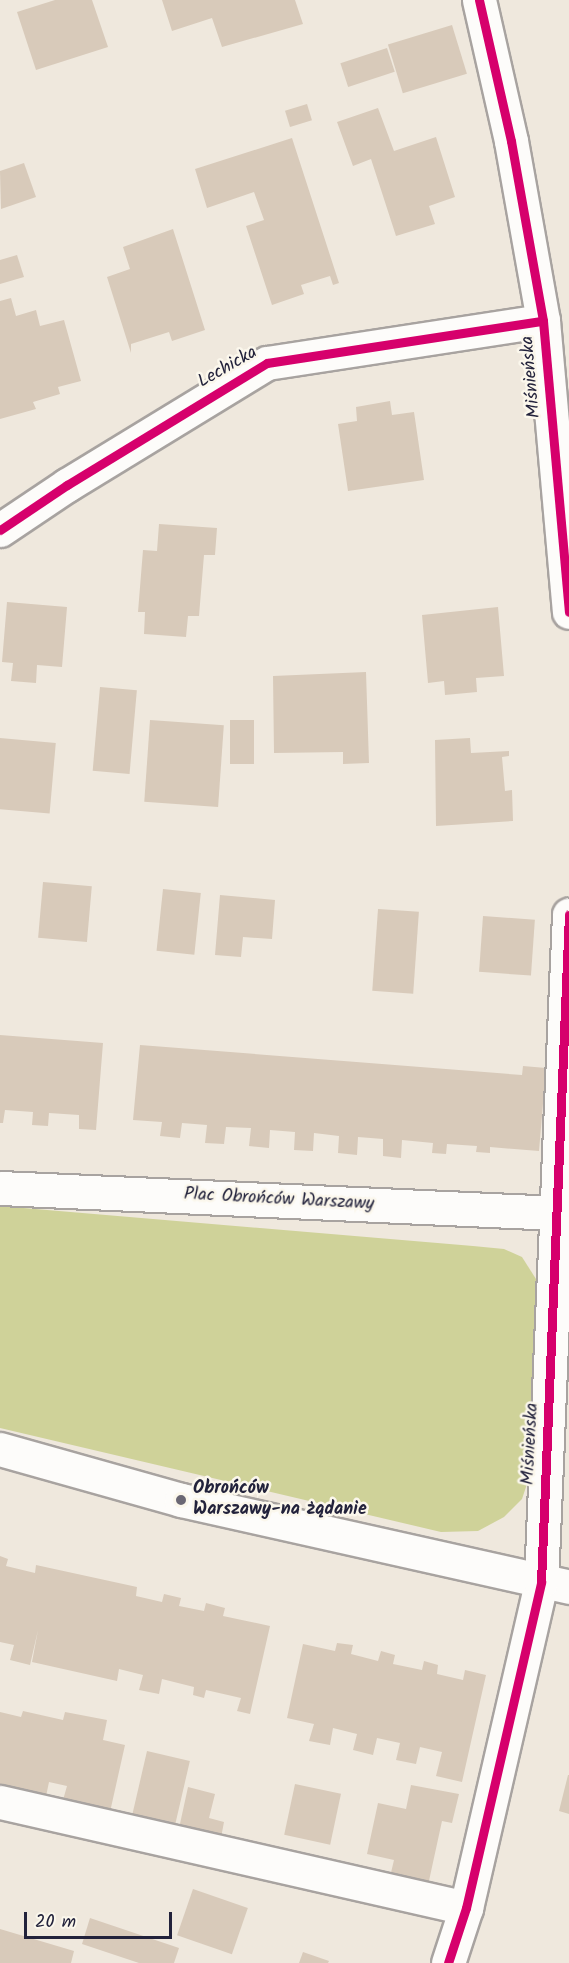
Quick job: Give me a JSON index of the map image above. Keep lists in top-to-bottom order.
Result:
{
  "streets": {
    "street": ["Lechicka", "Miśnieńska", "Plac Obrońców Warszawy"]
  },
  "crossings": [
    ["Lechicka", "Miśnieńska"],
    ["Miśnieńska", "Plac Obrońców Warszawy"]
  ],
  "places": ["Obrońców Warszawy-na żądanie"],
  "scale_bar": "20 m"
}
